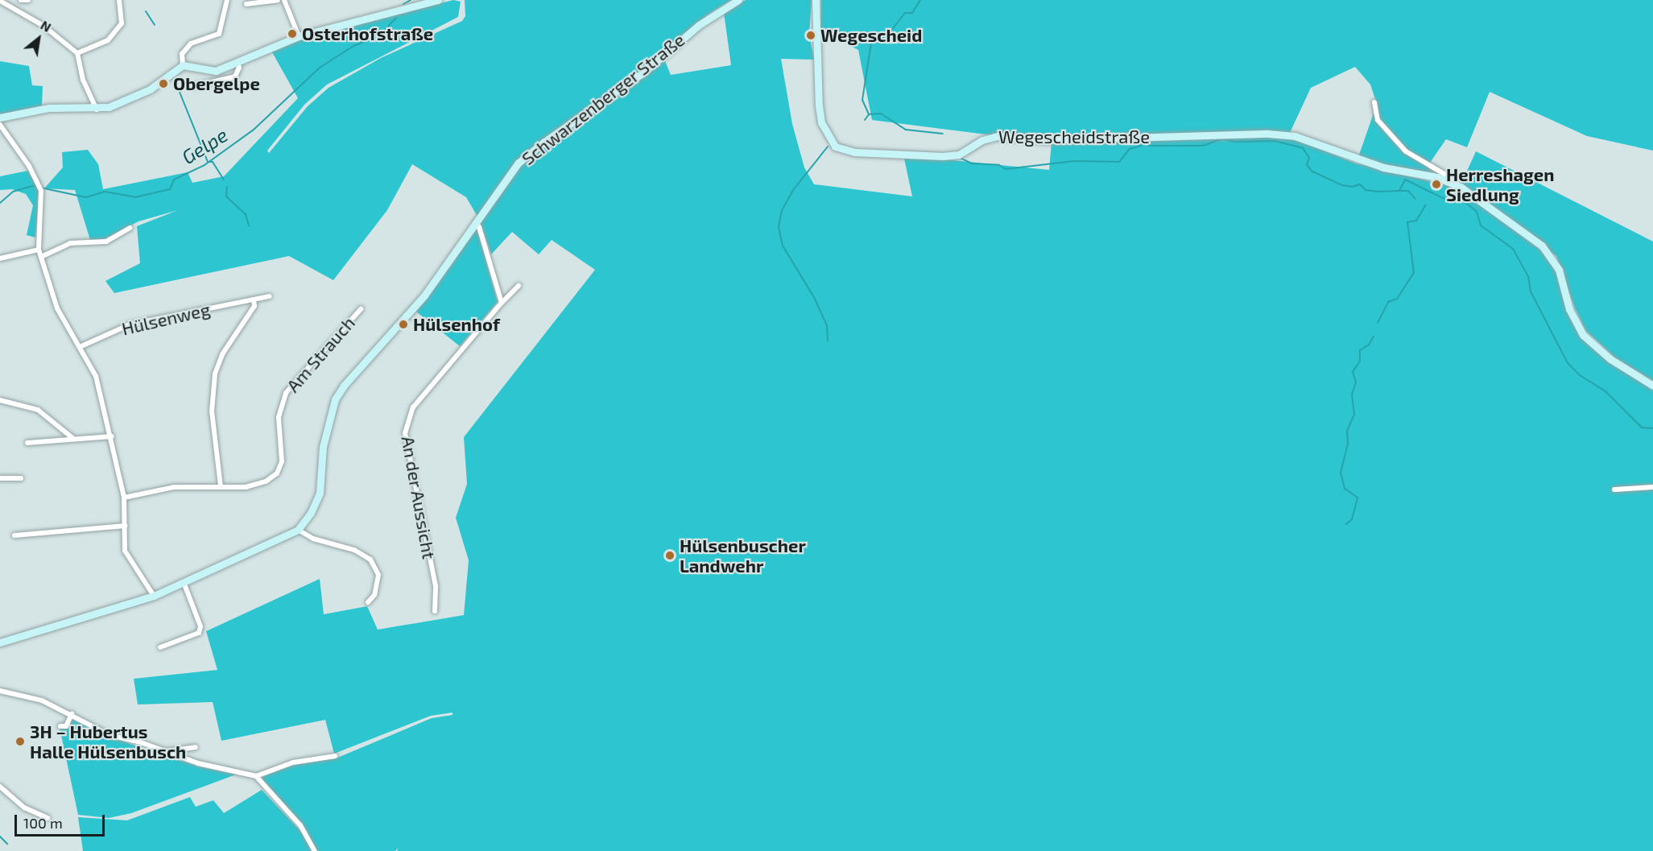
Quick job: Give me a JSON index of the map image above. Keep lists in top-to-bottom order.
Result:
{
  "streets": {
    "main road": ["Schwarzenberger Straße", "Wegescheidstraße"],
    "street": ["Hülsenweg", "Am Strauch", "An der Aussicht"]
  },
  "crossings": [
    ["Hülsenweg", "Am Strauch"]
  ],
  "water": ["Gelpe"],
  "places": [
    "Osterhofstraße",
    "Wegescheid",
    "Obergelpe",
    "Herreshagen Siedlung",
    "Hülsenhof",
    "Hülsenbuscher Landwehr",
    "3H – Hubertus Halle Hülsenbusch"
  ],
  "scale_bar": "100 m",
  "north": "top right"
}
